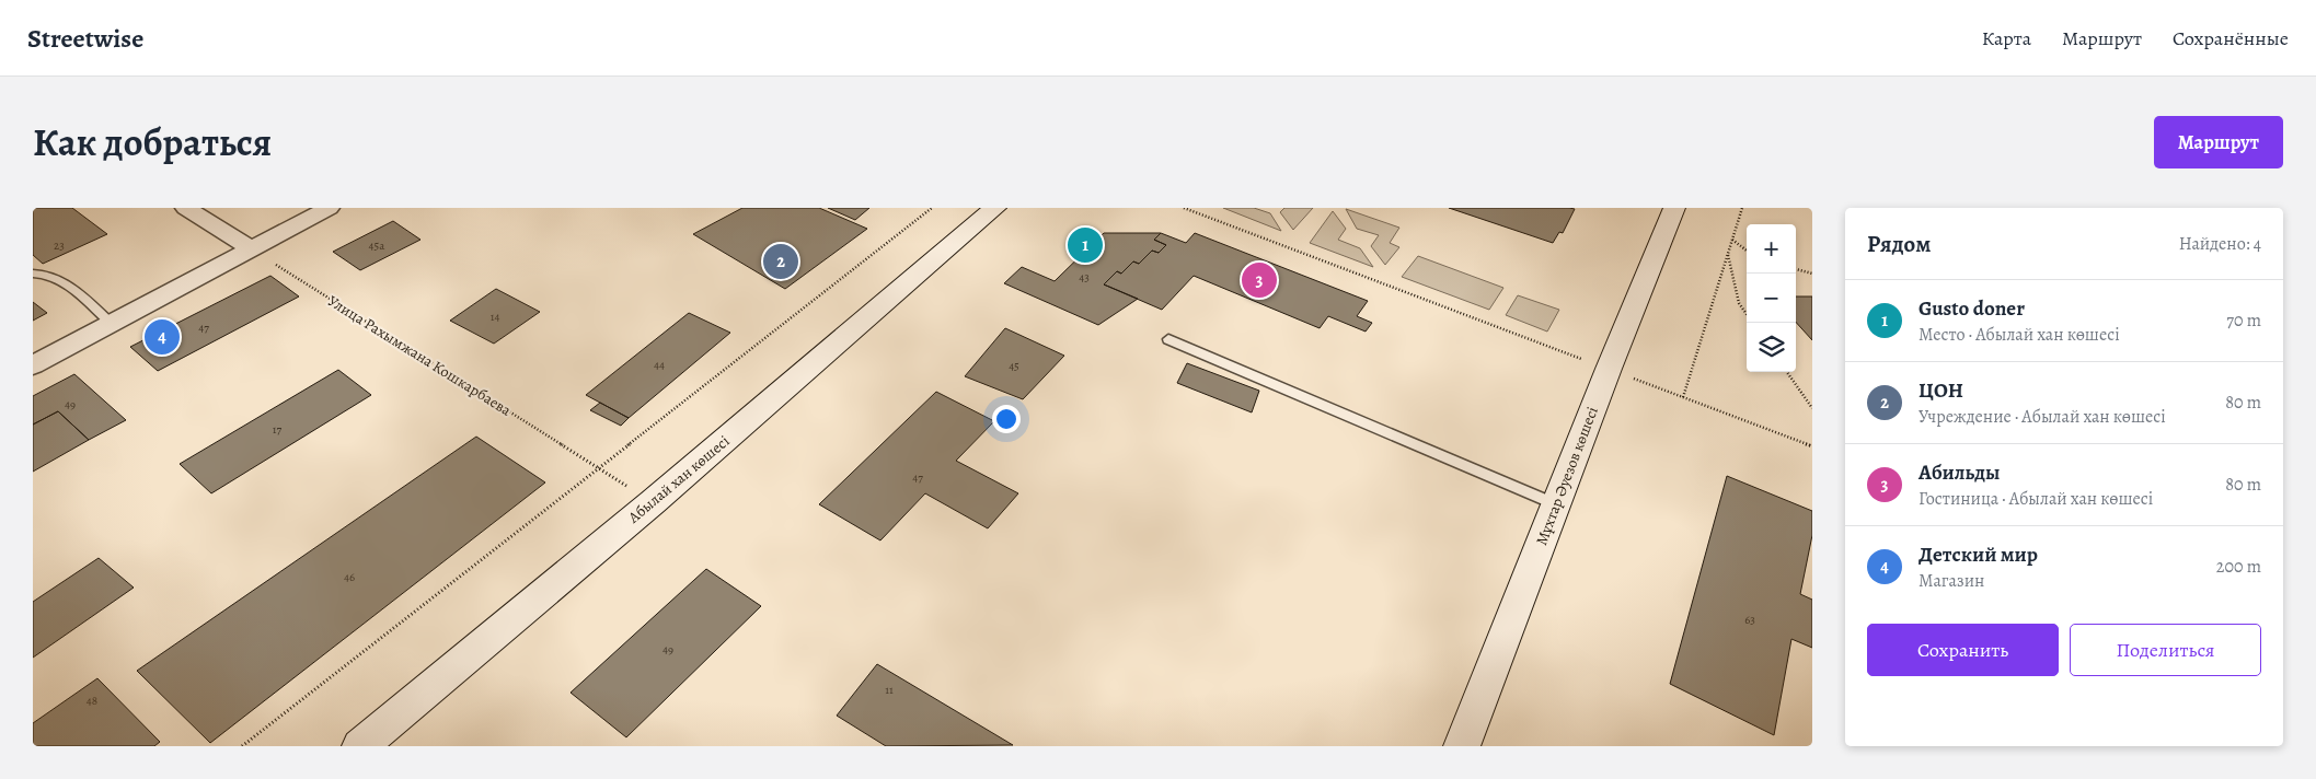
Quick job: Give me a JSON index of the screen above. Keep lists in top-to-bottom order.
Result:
{
  "streets": {
    "main road": ["Мұхтар Әуезов көшесі", "Абылай хан көшесі"],
    "path": ["Улица Рахымжана Кошкарбаева"]
  },
  "crossings": [
    ["Улица Рахымжана Кошкарбаева", "Абылай хан көшесі"]
  ],
  "house_numbers": [
    "23",
    "45а",
    "43",
    "14",
    "47",
    "44",
    "45",
    "49",
    "17",
    "47",
    "46",
    "63",
    "49",
    "11",
    "48"
  ],
  "page": {
    "header": "Streetwise",
    "nav": ["Карта", "Маршрут", "Сохранённые"],
    "title": "Как добраться",
    "buttons": [
      "Маршрут",
      ["Сохранить", "Поделиться"]
    ],
    "heading": ["Рядом", "Найдено: 4"],
    "map_buttons": ["+", "−"],
    "pins": [
      "1",
      "2",
      "3",
      "4"
    ],
    "list": [
      {
        "mark": "1",
        "name": "Gusto doner",
        "note": "Место · Абылай хан көшесі",
        "value": "70 m"
      },
      {
        "mark": "2",
        "name": "ЦОН",
        "note": "Учреждение · Абылай хан көшесі",
        "value": "80 m"
      },
      {
        "mark": "3",
        "name": "Абильды",
        "note": "Гостиница · Абылай хан көшесі",
        "value": "80 m"
      },
      {
        "mark": "4",
        "name": "Детский мир",
        "note": "Магазин",
        "value": "200 m"
      }
    ]
  }
}
